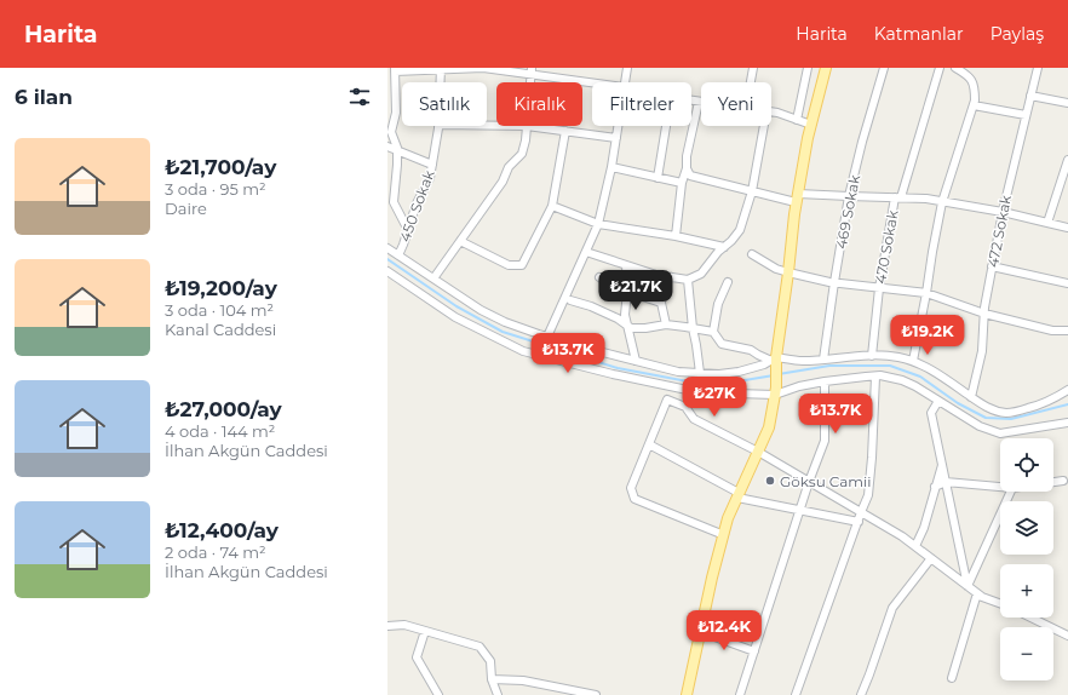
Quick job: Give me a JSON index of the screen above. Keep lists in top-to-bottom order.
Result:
{
  "streets": {
    "street": [
      "450 Sokak",
      "469 Sokak",
      "472 Sokak",
      "470 Sokak"
    ]
  },
  "places": ["Göksu Camii"],
  "page": {
    "header": "Harita",
    "nav": ["Harita", "Katmanlar", "Paylaş"],
    "heading": "6 ilan",
    "chip": [
      "Satılık",
      "Kiralık",
      "Filtreler",
      "Yeni"
    ],
    "list": [
      {
        "name": "₺21,700/ay",
        "note": "3 oda · 95 m² · Daire"
      },
      {
        "name": "₺19,200/ay",
        "note": "3 oda · 104 m² · Kanal Caddesi"
      },
      {
        "name": "₺27,000/ay",
        "note": "4 oda · 144 m² · İlhan Akgün Caddesi"
      },
      {
        "name": "₺12,400/ay",
        "note": "2 oda · 74 m² · İlhan Akgün Caddesi"
      }
    ],
    "price": [
      "₺21.7K",
      "₺19.2K",
      "₺13.7K",
      "₺27K",
      "₺13.7K",
      "₺12.4K"
    ],
    "map_buttons": ["+", "−"]
  }
}
